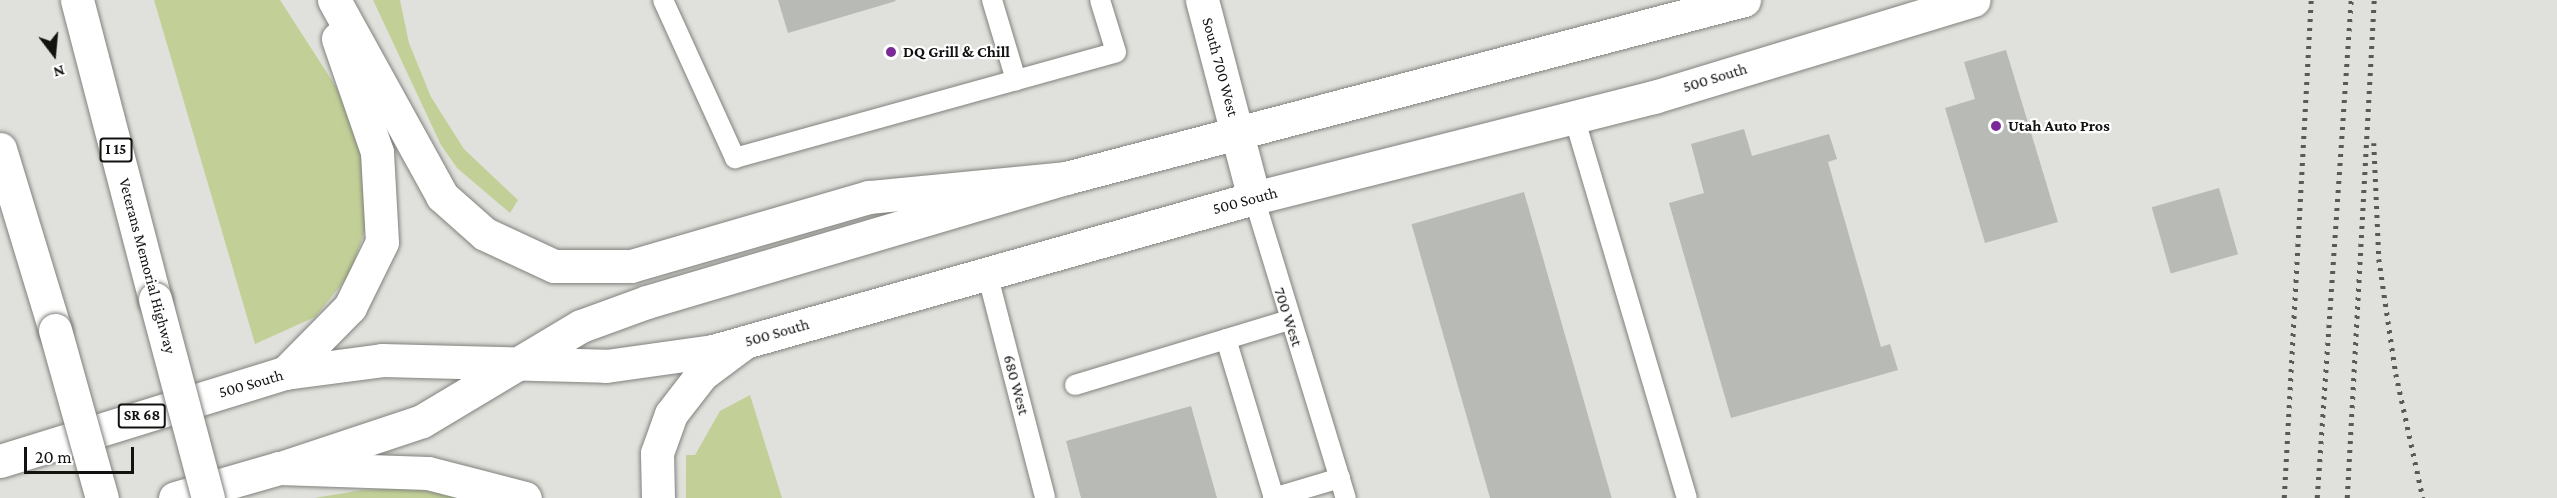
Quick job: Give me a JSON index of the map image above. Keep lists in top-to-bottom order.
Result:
{
  "streets": {
    "main road": [
      "South 700 West",
      "500 South",
      "I 15",
      "Veterans Memorial Highway",
      "700 West",
      "SR 68"
    ],
    "lane": ["680 West"]
  },
  "crossings": [
    ["South 700 West", "500 South"],
    ["South 700 West", "700 West"],
    ["500 South", "700 West"],
    ["500 South", "680 West"]
  ],
  "places": ["DQ Grill & Chill", "Utah Auto Pros"],
  "scale_bar": "20 m",
  "north": "bottom"
}
